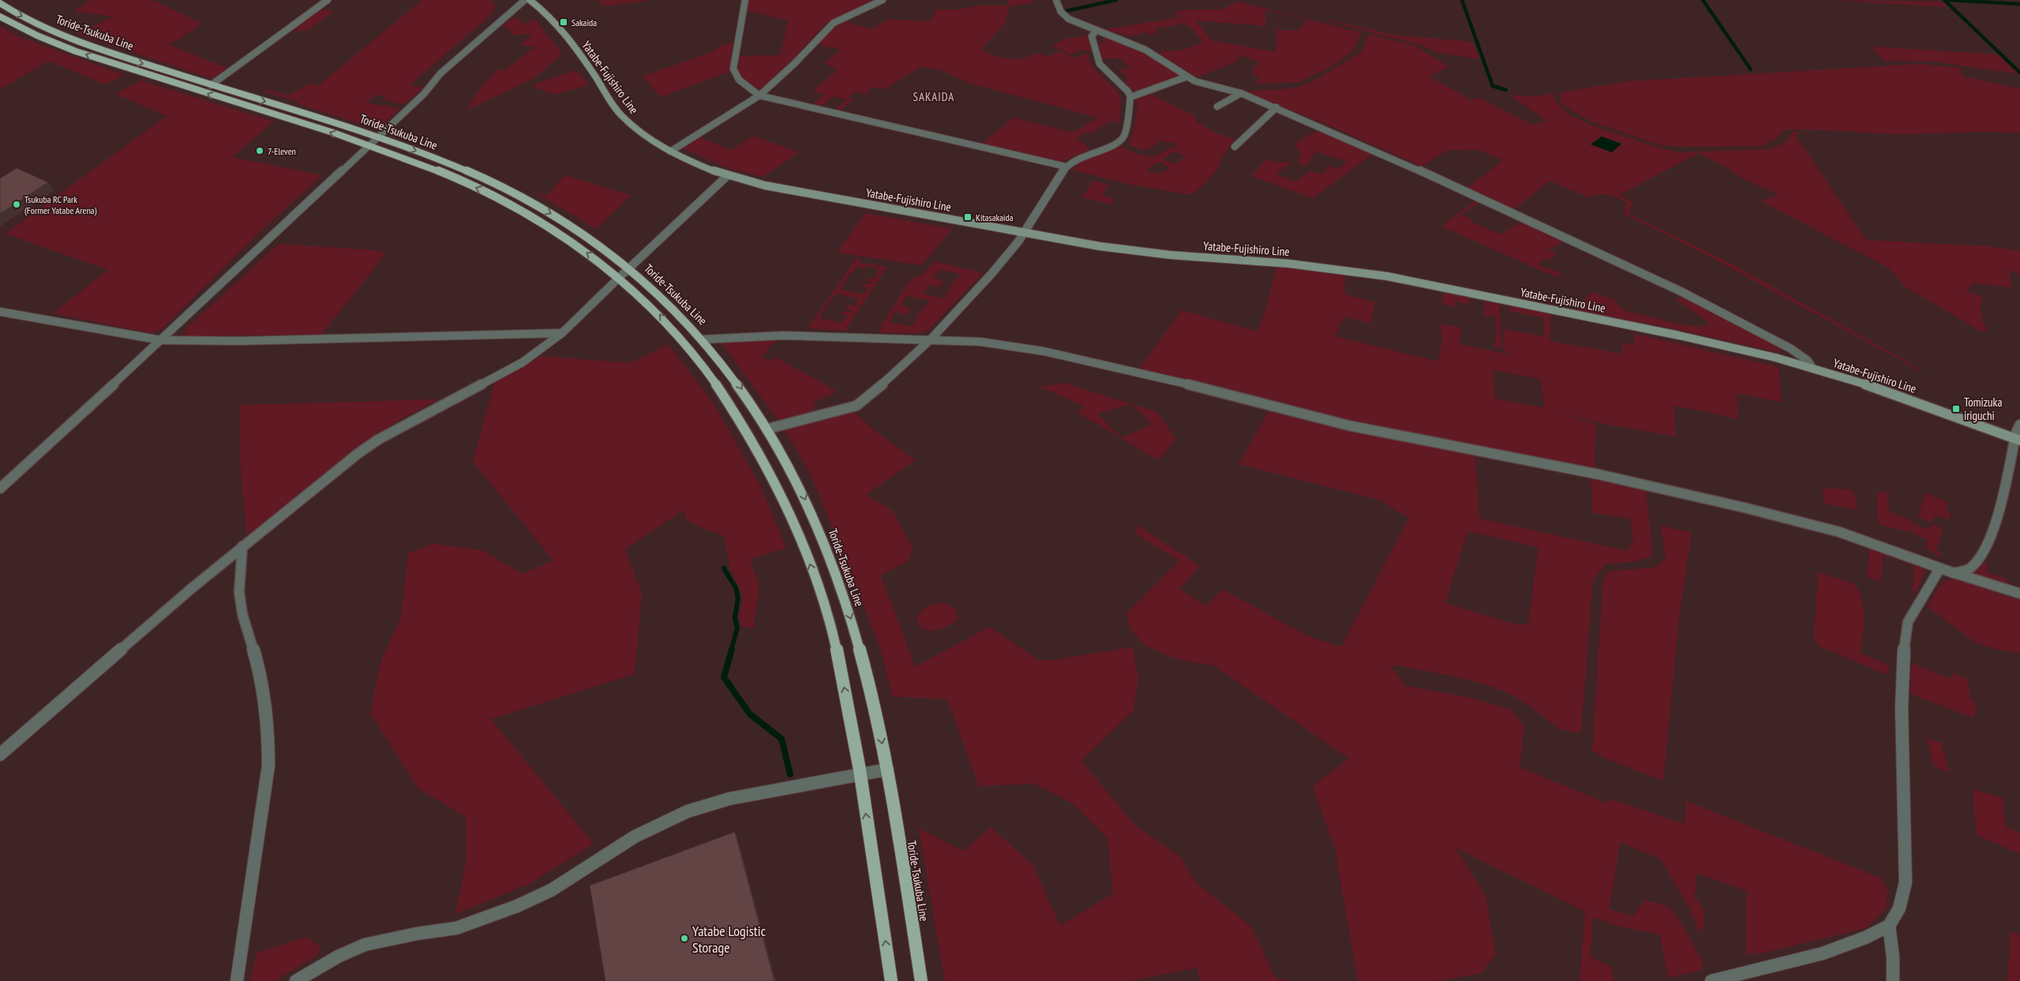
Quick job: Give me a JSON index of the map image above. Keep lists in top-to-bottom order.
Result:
{
  "streets": {
    "main road": ["Toride-Tsukuba Line", "Yatabe-Fujishiro Line"]
  },
  "districts": ["SAKAIDA"],
  "places": {
    "transit": ["Sakaida", "Kitasakaida", "Tomizuka iriguchi"],
    "other": ["7-Eleven", "Tsukuba RC Park (Former Yatabe Arena)", "Yatabe Logistic Storage"]
  }
}
